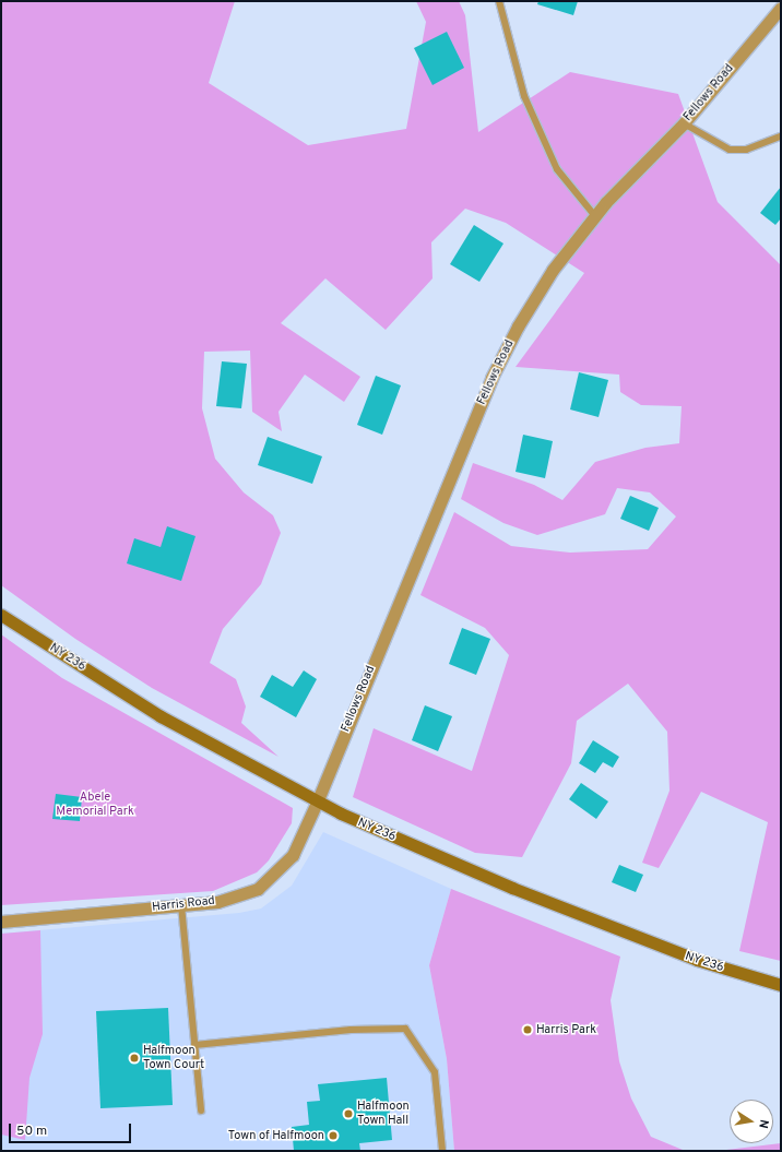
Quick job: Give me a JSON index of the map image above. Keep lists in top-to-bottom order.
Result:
{
  "streets": {
    "main road": ["NY 236"],
    "street": ["Fellows Road", "Harris Road"]
  },
  "crossings": [
    ["Fellows Road", "NY 236"],
    ["Fellows Road", "Harris Road"],
    ["NY 236", "Harris Road"]
  ],
  "parks": ["Abele Memorial Park"],
  "places": [
    "Harris Park",
    "Halfmoon Town Court",
    "Halfmoon Town Hall",
    "Town of Halfmoon"
  ],
  "scale_bar": "50 m",
  "north": "right"
}
